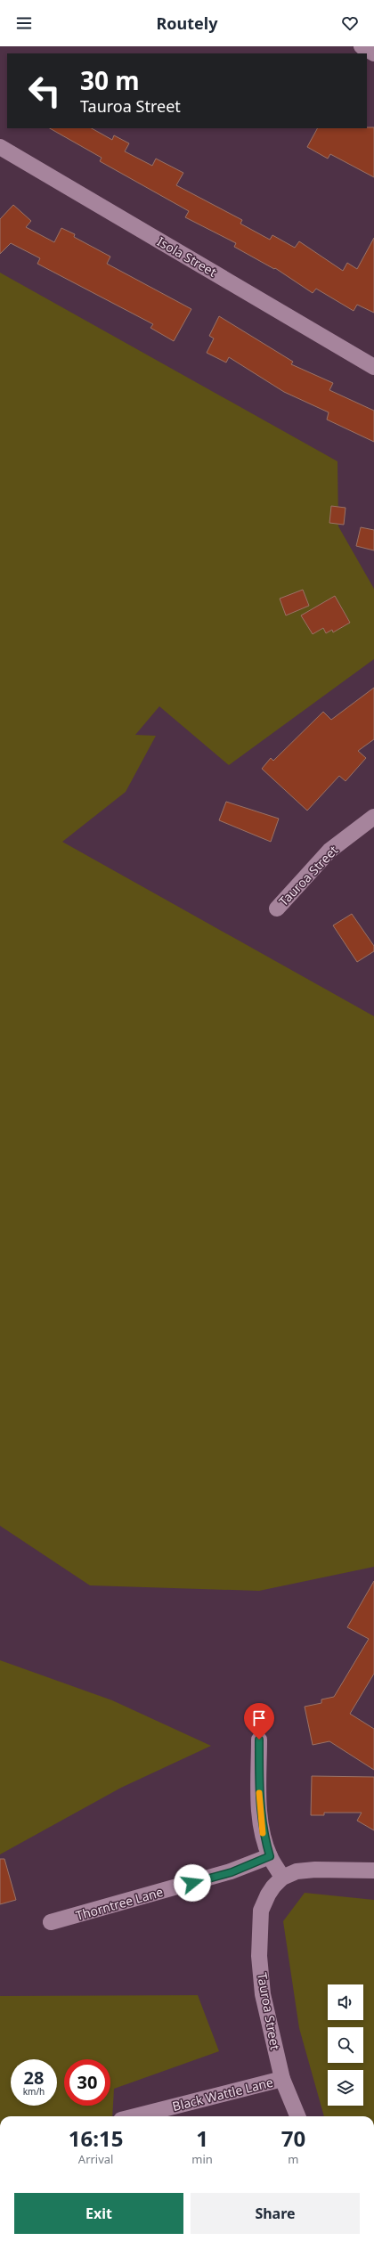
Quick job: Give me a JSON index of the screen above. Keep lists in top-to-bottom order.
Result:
{
  "streets": {
    "street": [
      "Isola Street",
      "Tauroa Street",
      "Thorntree Lane",
      "Black Wattle Lane"
    ]
  },
  "crossings": [
    ["Tauroa Street", "Black Wattle Lane"]
  ],
  "page": {
    "header": "Routely",
    "turn": ["30 m", "Tauroa Street"],
    "speed": "28 km/h",
    "limit": "30",
    "eta": [
      "16:15",
      "Arrival",
      "1",
      "min",
      "70",
      "m"
    ],
    "buttons": ["Exit", "Share"]
  }
}
